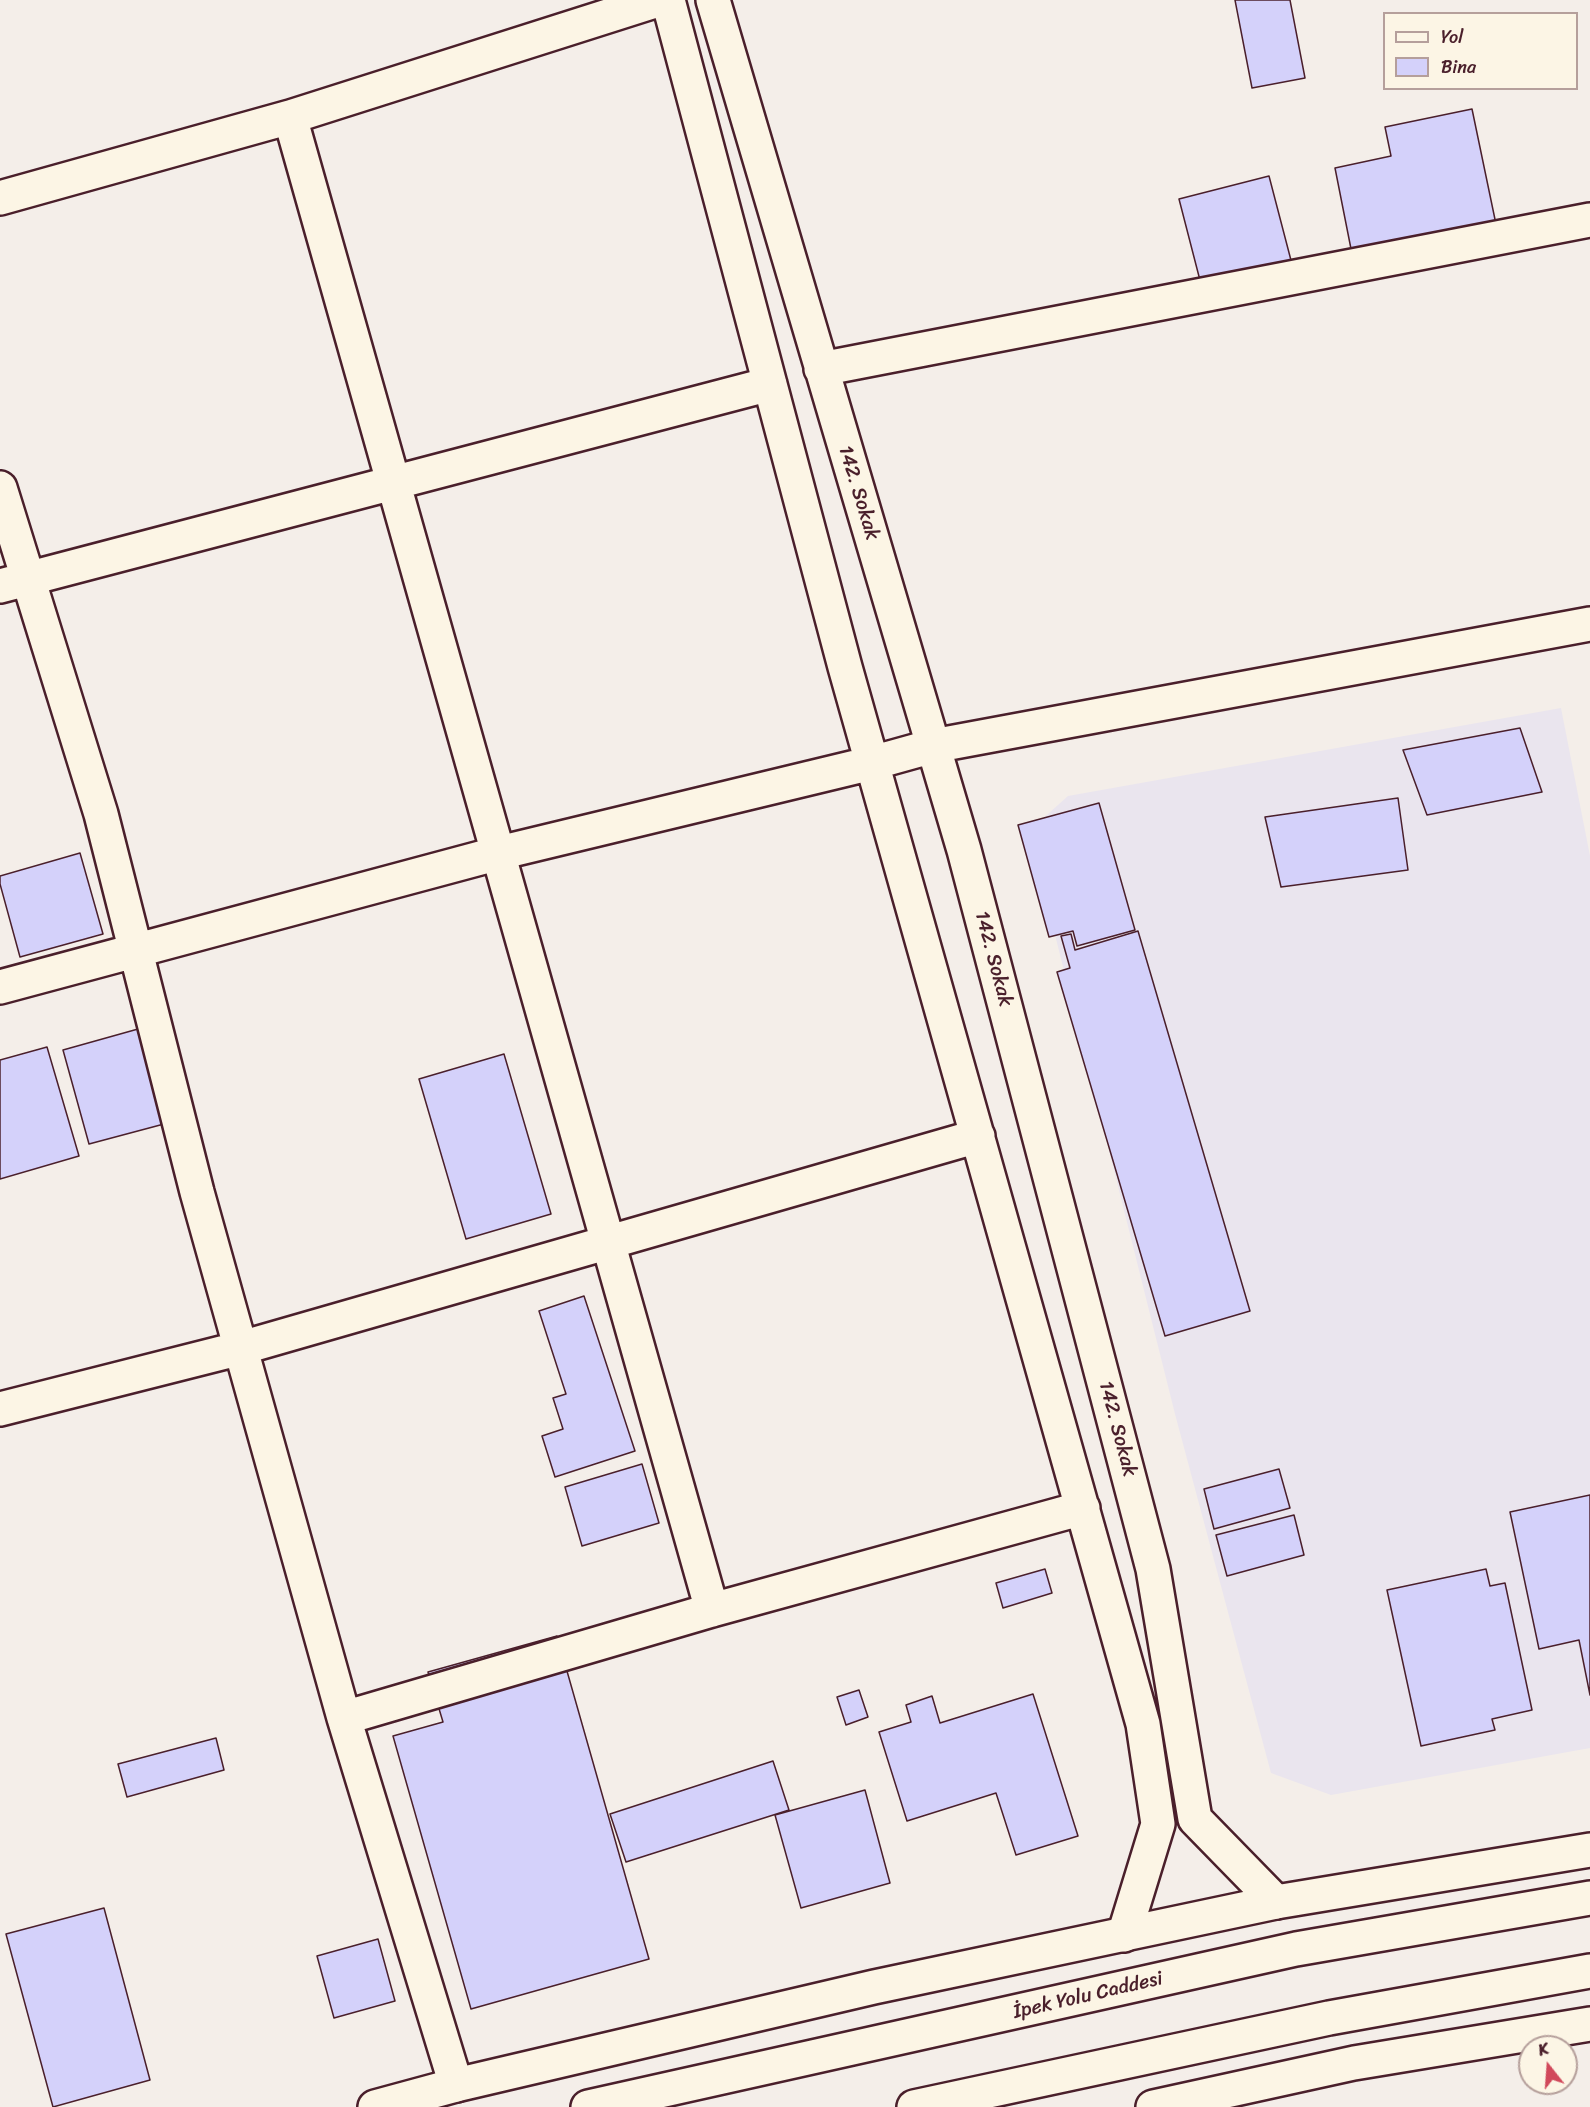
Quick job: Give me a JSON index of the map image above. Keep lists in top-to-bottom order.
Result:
{
  "streets": {
    "main road": ["142. Sokak", "İpek Yolu Caddesi"]
  },
  "legend": ["Yol", "Bina"],
  "north": "top"
}
